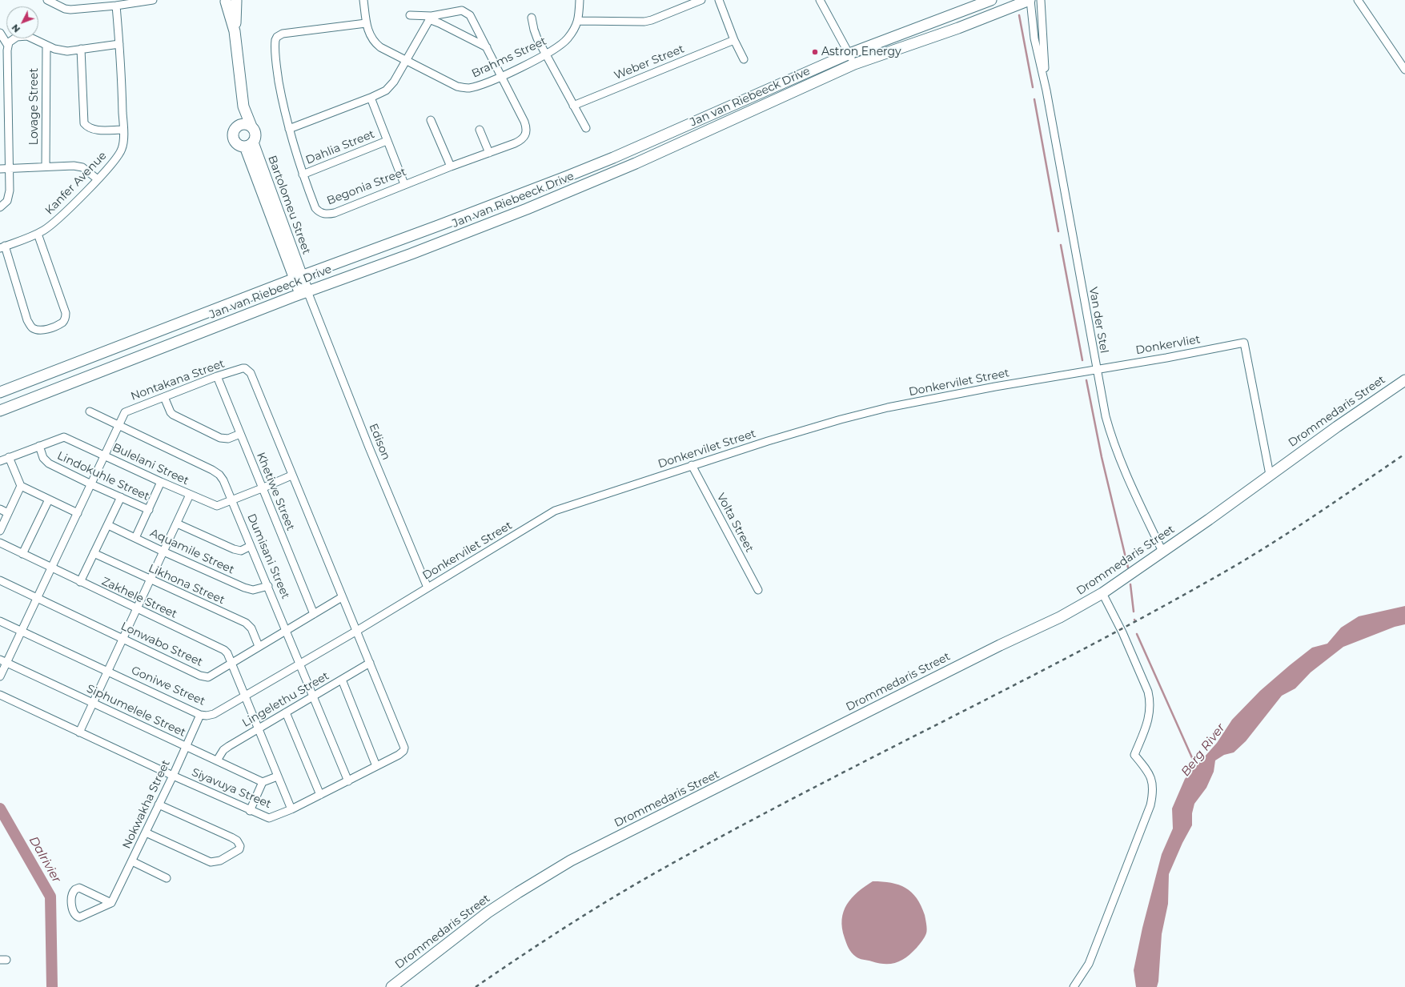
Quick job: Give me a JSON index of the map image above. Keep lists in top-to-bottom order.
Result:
{
  "streets": {
    "main road": ["Jan van Riebeeck Drive", "Bartolomeu Street", "Drommedaris Street"],
    "street": [
      "Brahms Street",
      "Weber Street",
      "Lovage Street",
      "Dahlia Street",
      "Kanfer Avenue",
      "Begonia Street",
      "Van der Stel",
      "Donkervliet",
      "Nontakana Street",
      "Donkervilet Street",
      "Edison",
      "Bulelani Street",
      "Lindokuhle Street",
      "Khetiwe Street",
      "Volta Street",
      "Aquamile Street",
      "Dumisani Street",
      "Likhona Street",
      "Zakhele Street",
      "Lonwabo Street",
      "Goniwe Street",
      "Lingelethu Street",
      "Siphumelele Street",
      "Siyavuya Street",
      "Nokwakha Street"
    ]
  },
  "crossings": [
    ["Brahms Street", "Begonia Street"],
    ["Jan van Riebeeck Drive", "Bartolomeu Street"],
    ["Jan van Riebeeck Drive", "Van der Stel"],
    ["Jan van Riebeeck Drive", "Edison"],
    ["Dahlia Street", "Begonia Street"],
    ["Bartolomeu Street", "Edison"],
    ["Van der Stel", "Donkervliet"],
    ["Van der Stel", "Donkervilet Street"],
    ["Van der Stel", "Drommedaris Street"],
    ["Donkervliet", "Donkervilet Street"],
    ["Donkervliet", "Drommedaris Street"],
    ["Nontakana Street", "Donkervilet Street"],
    ["Nontakana Street", "Bulelani Street"],
    ["Nontakana Street", "Lindokuhle Street"],
    ["Nontakana Street", "Khetiwe Street"],
    ["Nontakana Street", "Dumisani Street"],
    ["Nontakana Street", "Zakhele Street"],
    ["Nontakana Street", "Lonwabo Street"],
    ["Nontakana Street", "Goniwe Street"],
    ["Nontakana Street", "Siphumelele Street"],
    ["Nontakana Street", "Siyavuya Street"],
    ["Donkervilet Street", "Edison"],
    ["Donkervilet Street", "Volta Street"],
    ["Donkervilet Street", "Goniwe Street"],
    ["Donkervilet Street", "Siyavuya Street"],
    ["Bulelani Street", "Lindokuhle Street"],
    ["Bulelani Street", "Khetiwe Street"],
    ["Bulelani Street", "Dumisani Street"],
    ["Khetiwe Street", "Lonwabo Street"],
    ["Aquamile Street", "Dumisani Street"],
    ["Dumisani Street", "Lonwabo Street"],
    ["Dumisani Street", "Goniwe Street"],
    ["Dumisani Street", "Lingelethu Street"],
    ["Dumisani Street", "Siyavuya Street"],
    ["Likhona Street", "Lonwabo Street"],
    ["Zakhele Street", "Lonwabo Street"],
    ["Zakhele Street", "Goniwe Street"],
    ["Goniwe Street", "Siyavuya Street"],
    ["Goniwe Street", "Nokwakha Street"],
    ["Lingelethu Street", "Siphumelele Street"],
    ["Lingelethu Street", "Siyavuya Street"],
    ["Siphumelele Street", "Nokwakha Street"],
    ["Siyavuya Street", "Nokwakha Street"]
  ],
  "water": ["Berg River", "Dalrivier"],
  "places": ["Astron Energy"],
  "north": "bottom left"
}
